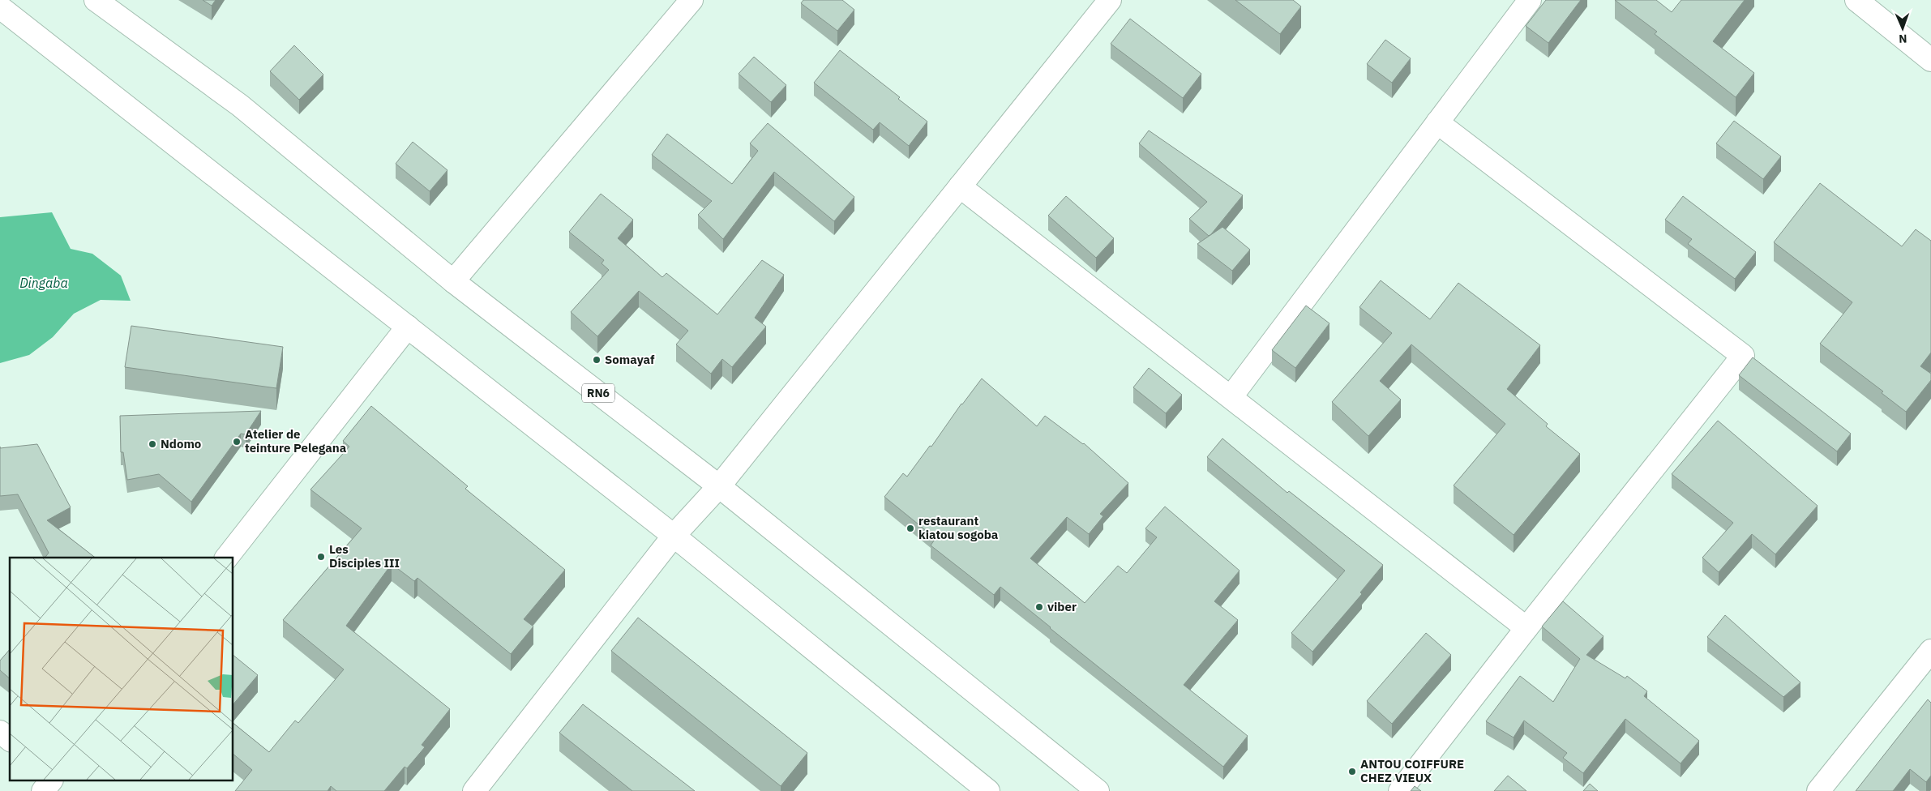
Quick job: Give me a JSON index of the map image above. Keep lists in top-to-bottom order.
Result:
{
  "streets": {
    "main road": ["RN6"]
  },
  "water": ["Dingaba"],
  "places": [
    "Somayaf",
    "Atelier de teinture Pelegana",
    "Ndomo",
    "restaurant kiatou sogoba",
    "Les Disciples III",
    "viber",
    "ANTOU COIFFURE CHEZ VIEUX"
  ],
  "north": "bottom"
}
